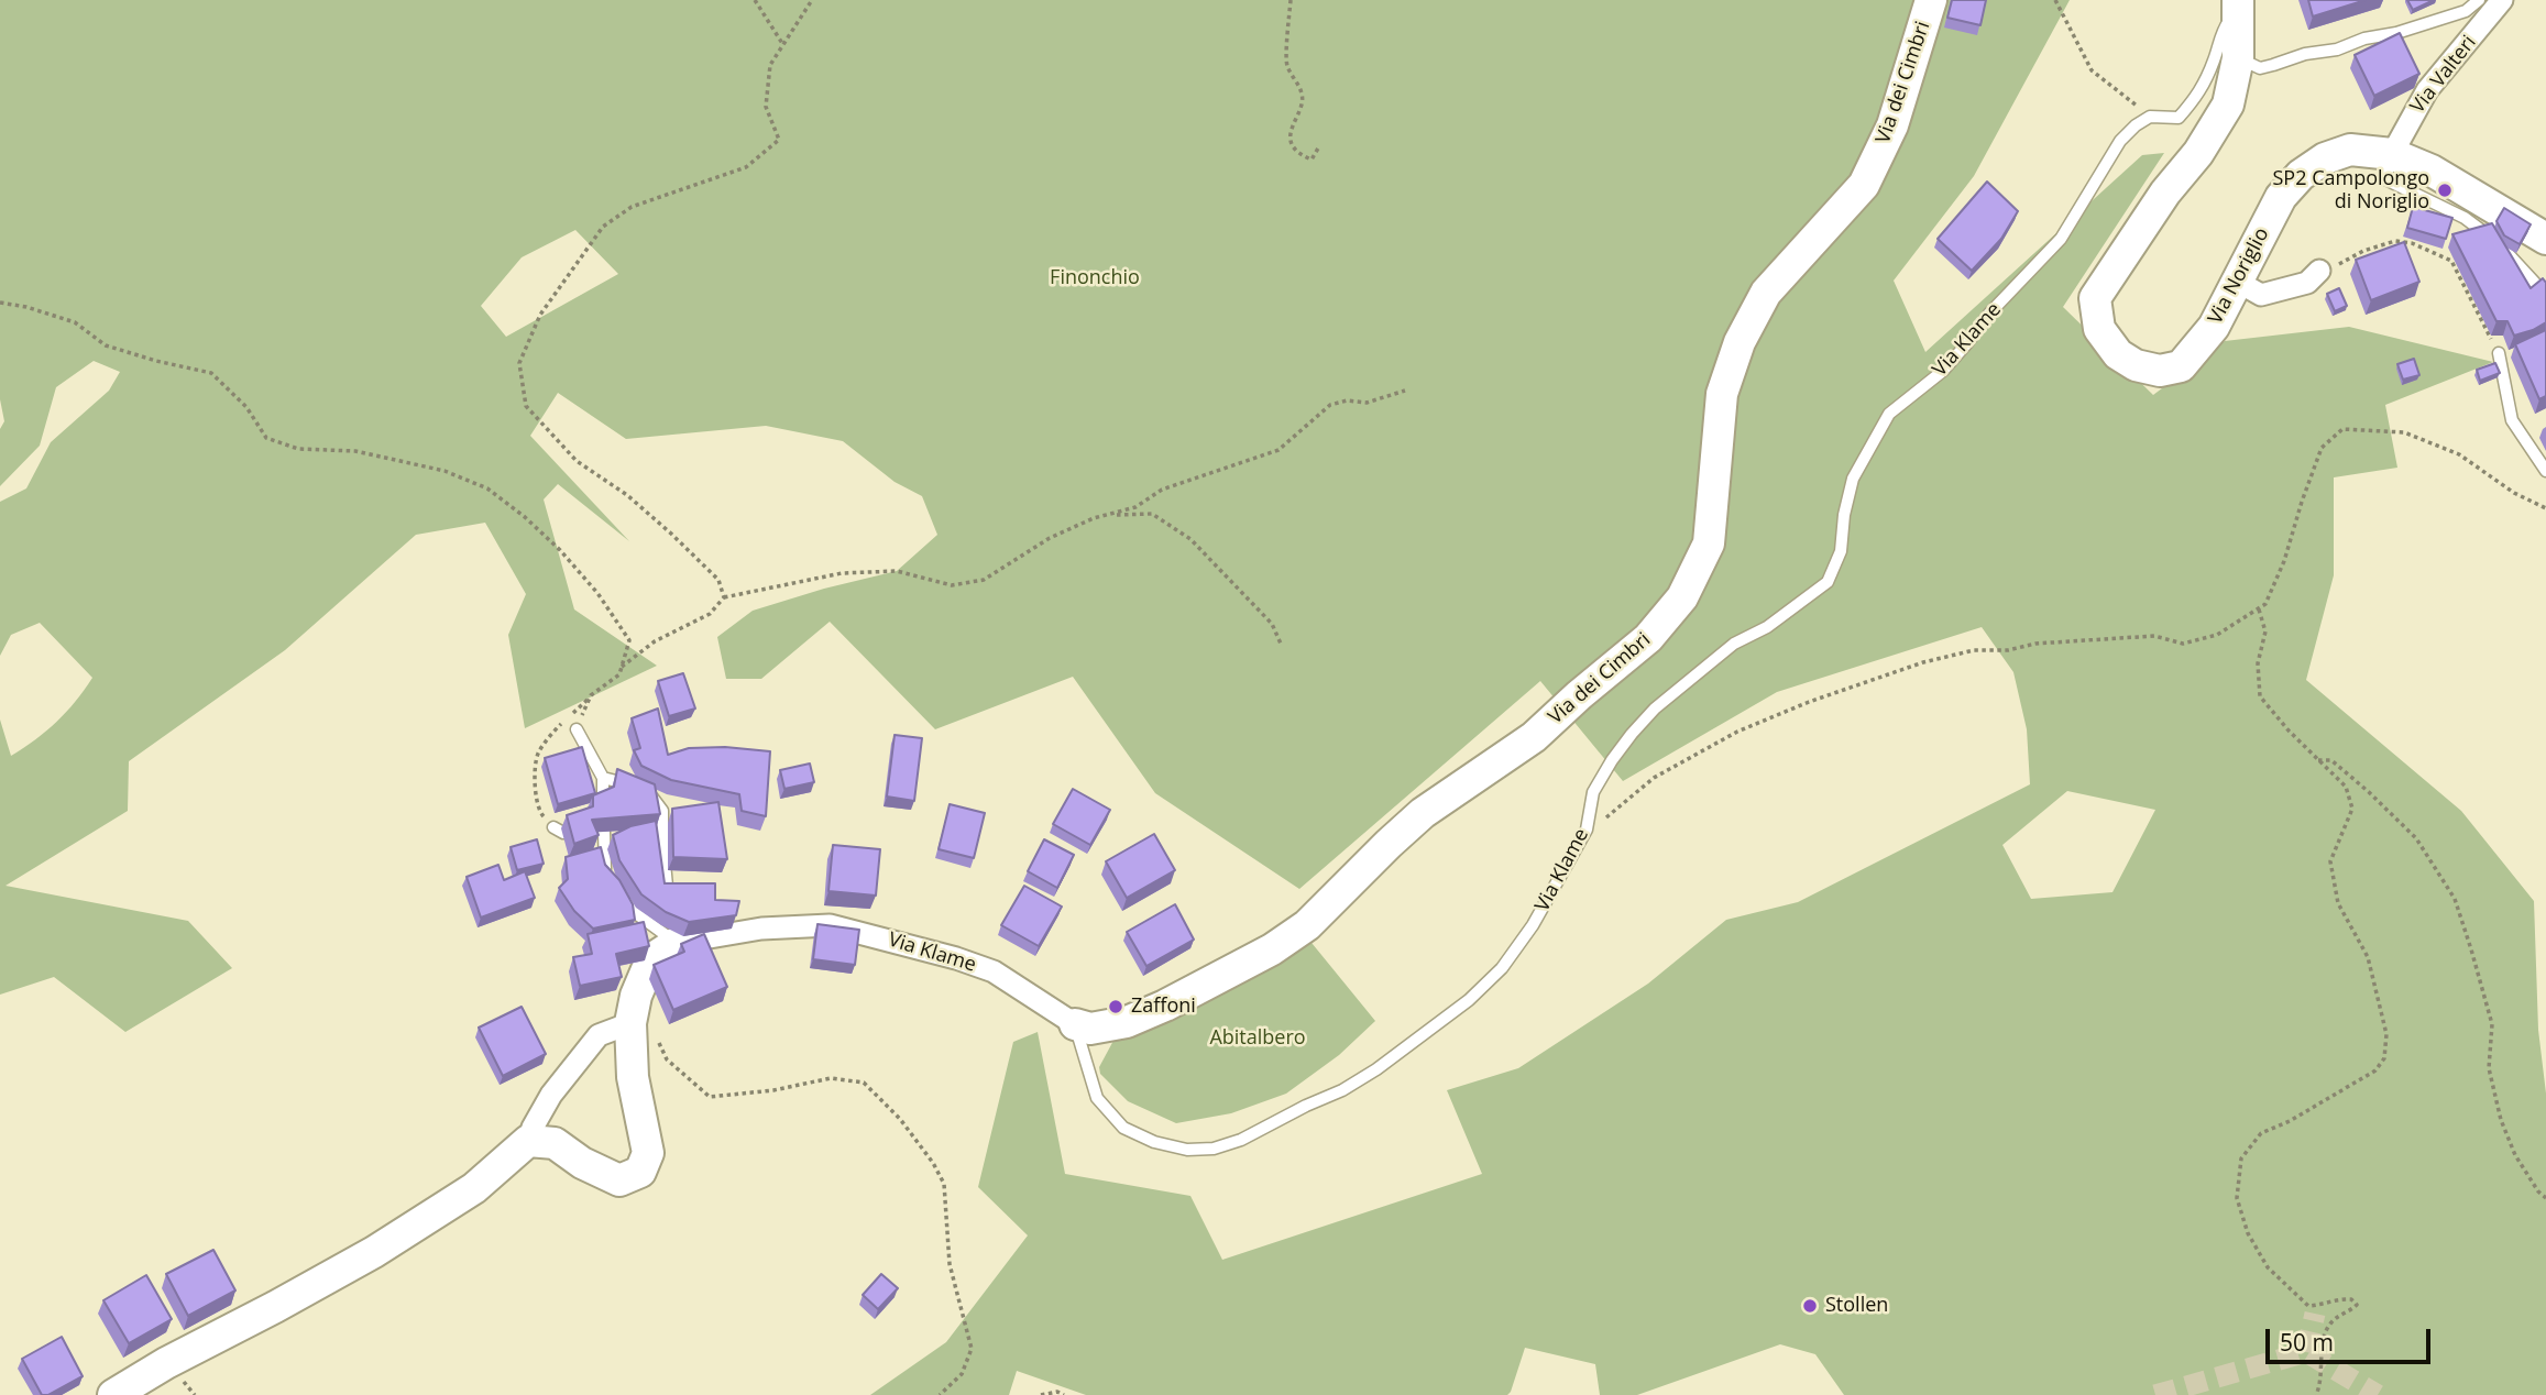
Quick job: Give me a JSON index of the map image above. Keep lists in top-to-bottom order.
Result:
{
  "streets": {
    "street": [
      "Via Valteri",
      "Via dei Cimbri",
      "Via Noriglio",
      "Via Klame"
    ]
  },
  "crossings": [
    ["Via Valteri", "Via Noriglio"],
    ["Via dei Cimbri", "Via Klame"],
    ["Via Noriglio", "Via Klame"]
  ],
  "parks": ["Finonchio", "Abitalbero"],
  "places": ["SP2 Campolongo di Noriglio", "Zaffoni", "Stollen"],
  "scale_bar": "50 m"
}
